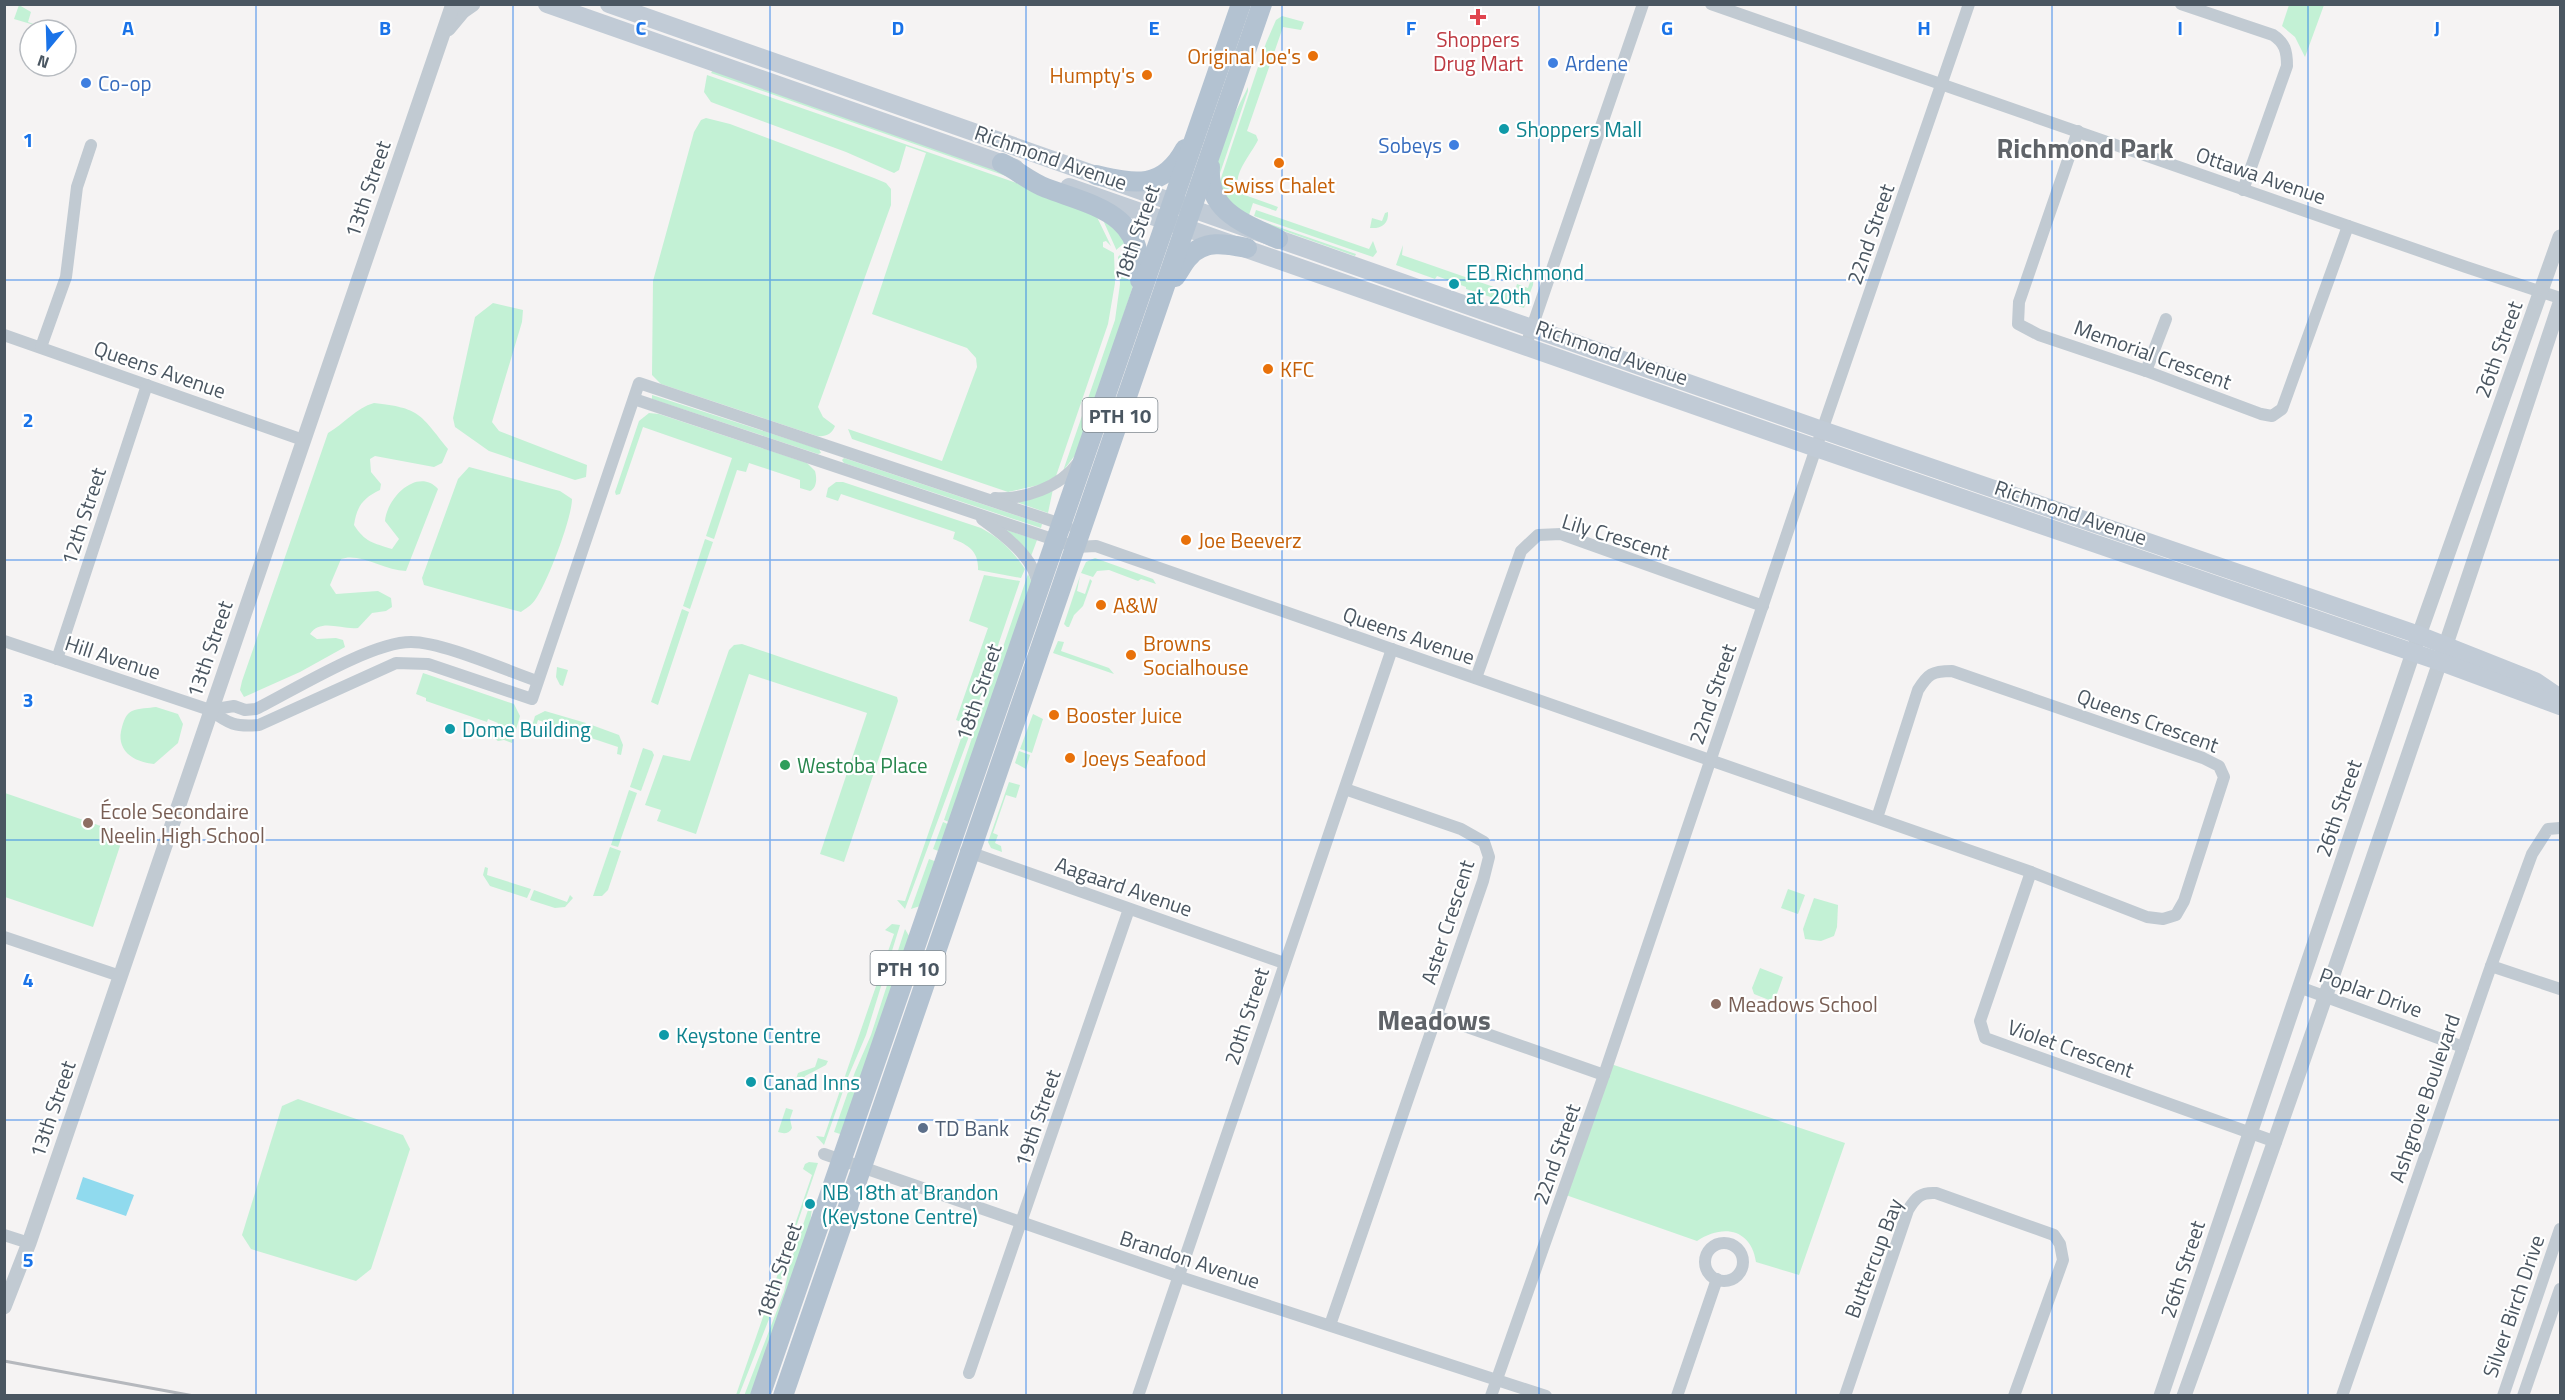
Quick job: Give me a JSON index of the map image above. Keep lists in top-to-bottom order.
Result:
{
  "streets": {
    "main road": ["Richmond Avenue", "18th Street", "PTH 10"],
    "street": [
      "Ottawa Avenue",
      "13th Street",
      "22nd Street",
      "26th Street",
      "Memorial Crescent",
      "Queens Avenue",
      "12th Street",
      "Lily Crescent",
      "Hill Avenue",
      "Queens Crescent",
      "Aagaard Avenue",
      "Aster Crescent",
      "Poplar Drive",
      "20th Street",
      "Violet Crescent",
      "Ashgrove Boulevard",
      "19th Street",
      "Buttercup Bay",
      "Brandon Avenue",
      "Silver Birch Drive"
    ]
  },
  "crossings": [
    ["Richmond Avenue", "18th Street"],
    ["Richmond Avenue", "22nd Street"],
    ["Richmond Avenue", "26th Street"],
    ["Richmond Avenue", "PTH 10"],
    ["Ottawa Avenue", "22nd Street"],
    ["Ottawa Avenue", "26th Street"],
    ["Ottawa Avenue", "Memorial Crescent"],
    ["13th Street", "Queens Avenue"],
    ["13th Street", "Hill Avenue"],
    ["18th Street", "Aagaard Avenue"],
    ["18th Street", "Brandon Avenue"],
    ["22nd Street", "Queens Avenue"],
    ["22nd Street", "Lily Crescent"],
    ["22nd Street", "Queens Crescent"],
    ["22nd Street", "Brandon Avenue"],
    ["26th Street", "Poplar Drive"],
    ["26th Street", "Violet Crescent"],
    ["Queens Avenue", "PTH 10"],
    ["Queens Avenue", "12th Street"],
    ["Queens Avenue", "Lily Crescent"],
    ["Queens Avenue", "Queens Crescent"],
    ["Queens Avenue", "20th Street"],
    ["PTH 10", "Aagaard Avenue"],
    ["PTH 10", "Brandon Avenue"],
    ["12th Street", "Hill Avenue"],
    ["Queens Crescent", "Violet Crescent"],
    ["Aagaard Avenue", "20th Street"],
    ["Aagaard Avenue", "19th Street"],
    ["Aster Crescent", "20th Street"],
    ["Aster Crescent", "Brandon Avenue"],
    ["Poplar Drive", "Ashgrove Boulevard"],
    ["20th Street", "Brandon Avenue"],
    ["19th Street", "Brandon Avenue"]
  ],
  "districts": ["Richmond Park", "Meadows"],
  "places": {
    "health": ["Shoppers Drug Mart"],
    "other": [
      "Original Joe's",
      "Ardene",
      "Humpty's",
      "Co-op",
      "Shoppers Mall",
      "Sobeys",
      "Swiss Chalet",
      "EB Richmond at 20th",
      "KFC",
      "Joe Beeverz",
      "A&W",
      "Browns Socialhouse",
      "Booster Juice",
      "Dome Building",
      "Joeys Seafood",
      "Westoba Place",
      "École Secondaire Neelin High School",
      "Meadows School",
      "Keystone Centre",
      "Canad Inns",
      "TD Bank",
      "NB 18th at Brandon (Keystone Centre)"
    ]
  },
  "north": "bottom",
  "grid": {
    "columns": [
      "A",
      "B",
      "C",
      "D",
      "E",
      "F",
      "G",
      "H",
      "I",
      "J"
    ],
    "rows": [
      "1",
      "2",
      "3",
      "4",
      "5"
    ]
  }
}
